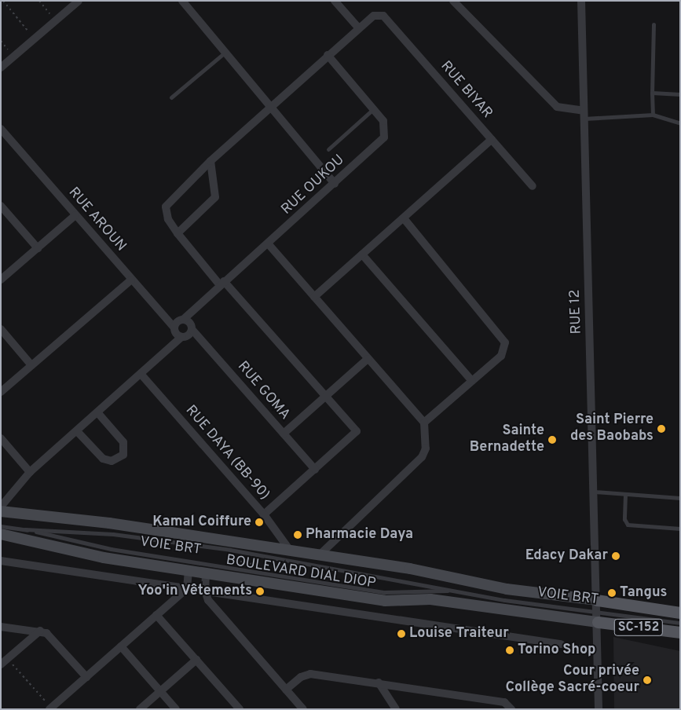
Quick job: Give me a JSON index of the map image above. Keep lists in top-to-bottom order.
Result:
{
  "streets": {
    "main road": ["SC-152"],
    "street": [
      "RUE BIYAR",
      "RUE OUKOU",
      "RUE AROUN",
      "RUE 12",
      "RUE GOMA",
      "RUE DAYA (BB-90)",
      "BOULEVARD DIAL DIOP"
    ],
    "lane": ["VOIE BRT"]
  },
  "crossings": [
    ["RUE OUKOU", "RUE AROUN"],
    ["RUE OUKOU", "RUE GOMA"],
    ["RUE 12", "VOIE BRT"],
    ["RUE 12", "BOULEVARD DIAL DIOP"],
    ["RUE 12", "SC-152"],
    ["RUE DAYA (BB-90)", "BOULEVARD DIAL DIOP"],
    ["VOIE BRT", "BOULEVARD DIAL DIOP"],
    ["VOIE BRT", "SC-152"],
    ["BOULEVARD DIAL DIOP", "SC-152"]
  ],
  "places": [
    "Saint Pierre des Baobabs",
    "Sainte Bernadette",
    "Kamal Coiffure",
    "Pharmacie Daya",
    "Edacy Dakar",
    "Yoo'in Vêtements",
    "Tangus",
    "Louise Traiteur",
    "Torino Shop",
    "Cour privée Collège Sacré-coeur"
  ]
}
